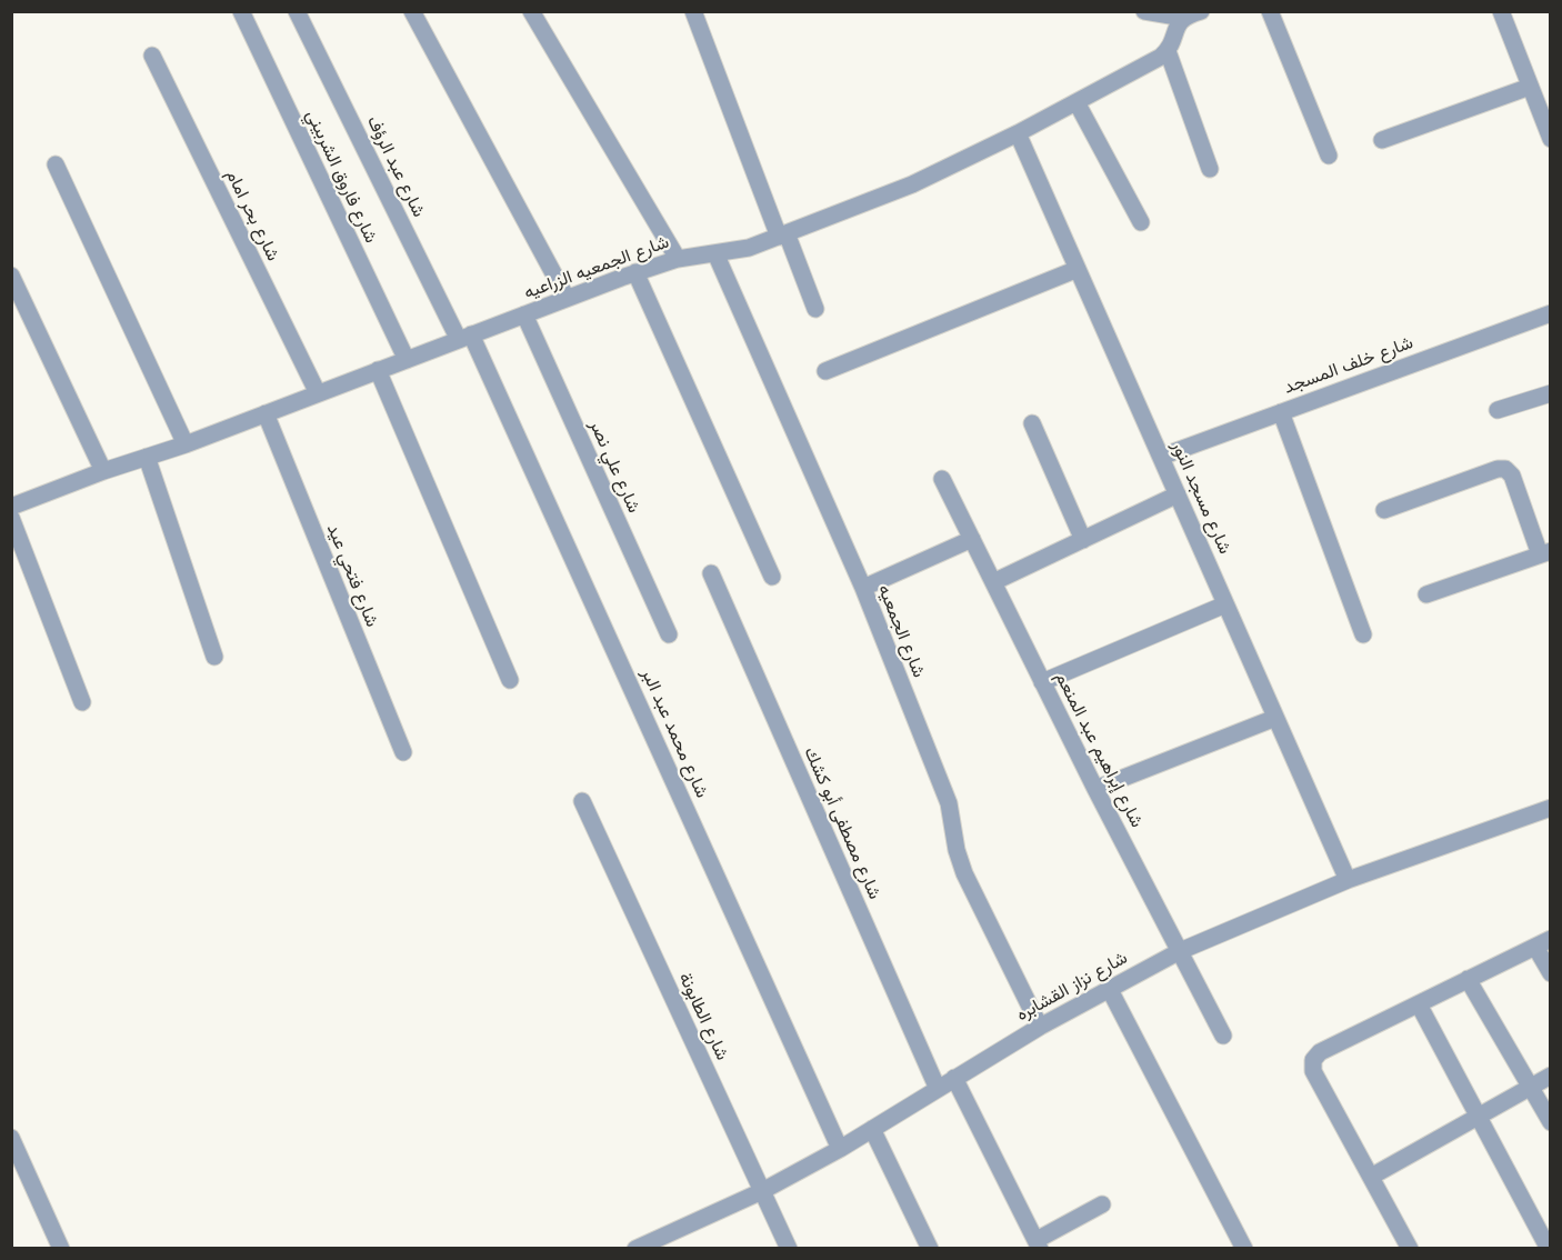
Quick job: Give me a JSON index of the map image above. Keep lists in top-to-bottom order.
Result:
{
  "streets": {
    "street": [
      "شارع عبد الرؤف",
      "شارع فاروق الشربيني",
      "شارع بحر امام",
      "شارع الجمعيه الزراعيه",
      "شارع خلف المسجد",
      "شارع علي نصر",
      "شارع مسجد النور",
      "شارع فتحي عيد",
      "شارع الجمعيه",
      "شارع محمد عبد البر",
      "شارع إبراهيم عبد المنعم",
      "شارع مصطفى أبو كشك",
      "شارع نزاز القشابره",
      "شارع الطابونة"
    ]
  },
  "crossings": [
    ["شارع عبد الرؤف", "شارع الجمعيه الزراعيه"],
    ["شارع عبد الرؤف", "شارع محمد عبد البر"],
    ["شارع فاروق الشربيني", "شارع الجمعيه الزراعيه"],
    ["شارع بحر امام", "شارع الجمعيه الزراعيه"],
    ["شارع الجمعيه الزراعيه", "شارع علي نصر"],
    ["شارع الجمعيه الزراعيه", "شارع مسجد النور"],
    ["شارع الجمعيه الزراعيه", "شارع فتحي عيد"],
    ["شارع الجمعيه الزراعيه", "شارع الجمعيه"],
    ["شارع الجمعيه الزراعيه", "شارع محمد عبد البر"],
    ["شارع خلف المسجد", "شارع مسجد النور"],
    ["شارع مسجد النور", "شارع نزاز القشابره"],
    ["شارع الجمعيه", "شارع نزاز القشابره"],
    ["شارع محمد عبد البر", "شارع نزاز القشابره"],
    ["شارع إبراهيم عبد المنعم", "شارع نزاز القشابره"],
    ["شارع مصطفى أبو كشك", "شارع نزاز القشابره"],
    ["شارع نزاز القشابره", "شارع الطابونة"]
  ]
}
